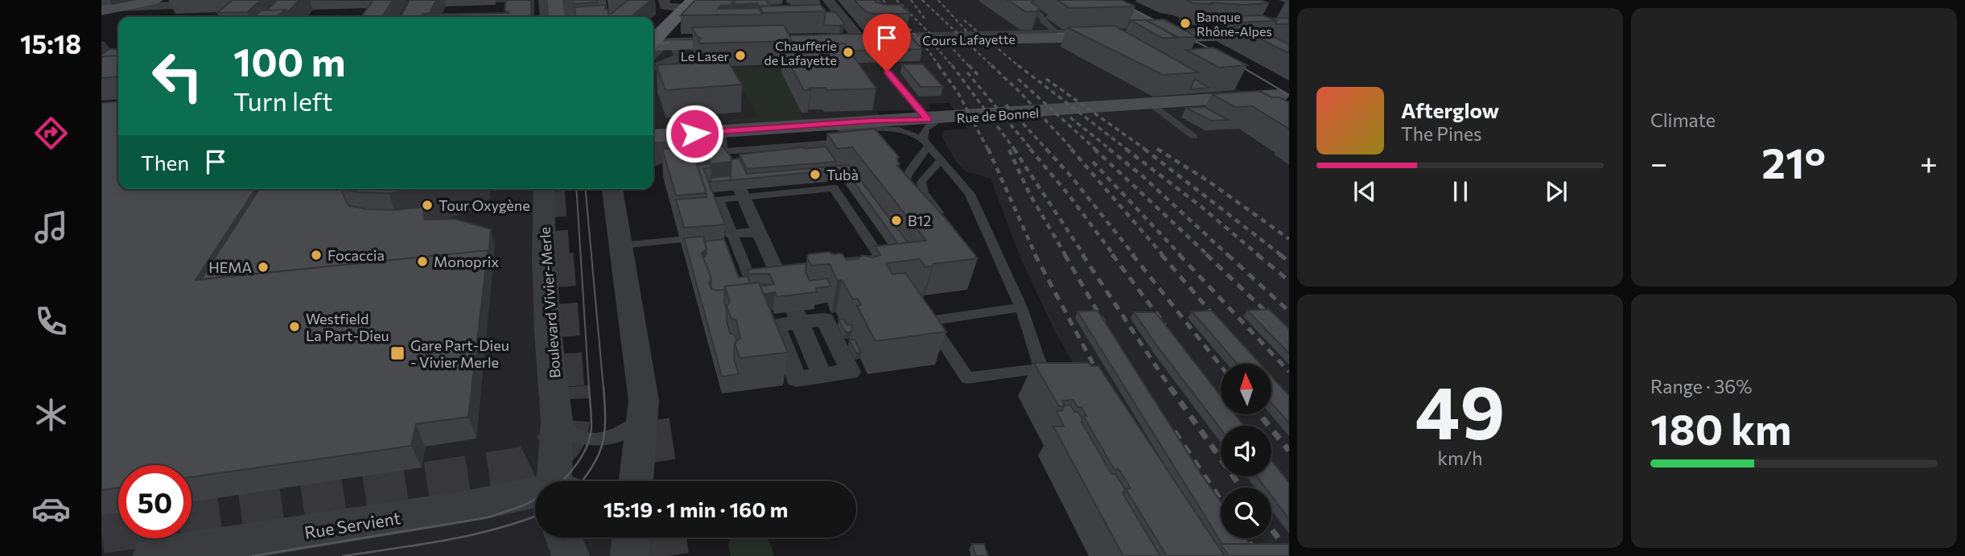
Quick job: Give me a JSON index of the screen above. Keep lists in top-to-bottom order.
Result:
{
  "streets": {
    "main road": ["Cours Lafayette", "Rue de Bonnel"],
    "street": ["Boulevard Vivier-Merle", "Rue Servient"]
  },
  "places": {
    "other": [
      "Banque Rhône-Alpes",
      "Chaufferie de Lafayette",
      "Le Laser",
      "Tubà",
      "Tour Oxygène",
      "B12",
      "Focaccia",
      "Monoprix",
      "HEMA",
      "Westfield La Part-Dieu"
    ],
    "transit": ["Gare Part-Dieu - Vivier Merle"]
  },
  "north": "top",
  "page": {
    "tabs": "15:18",
    "tile": [
      "Climate",
      ["49", "km/h"],
      ["Range · 36%", "180 km"]
    ],
    "turn": ["100 m", "Turn left"],
    "song": ["Afterglow", "The Pines"],
    "then": "Then",
    "heat": ["−", "21°", "+"],
    "limit": "50",
    "trip": "15:19 · 1 min · 160 m"
  }
}
